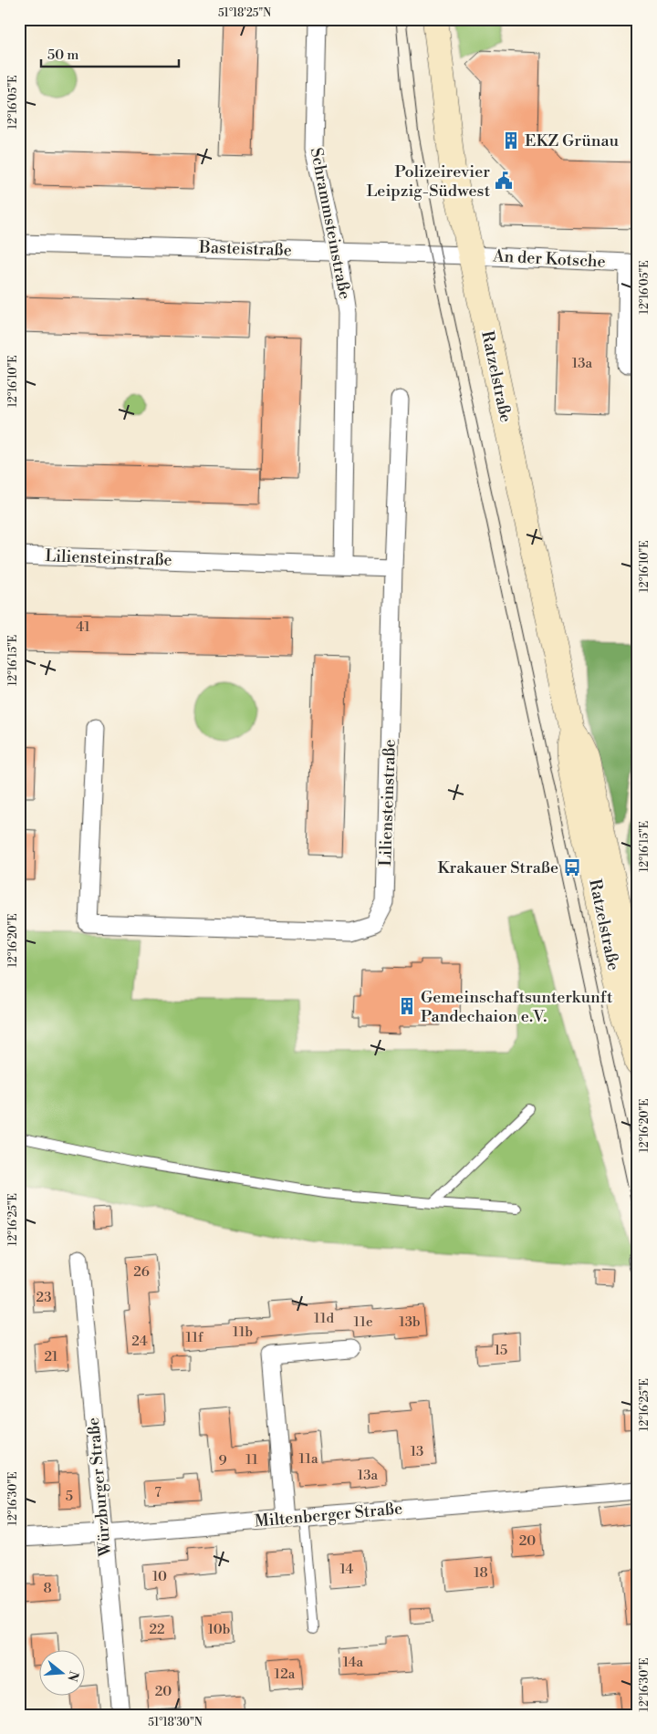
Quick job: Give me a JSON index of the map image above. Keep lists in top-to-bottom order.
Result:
{
  "streets": {
    "main road": ["Ratzelstraße"],
    "street": [
      "Schrammsteinstraße",
      "Basteistraße",
      "An der Kotsche",
      "Liliensteinstraße",
      "Würzburger Straße",
      "Miltenberger Straße"
    ]
  },
  "crossings": [
    ["Schrammsteinstraße", "Basteistraße"],
    ["Schrammsteinstraße", "Liliensteinstraße"],
    ["Basteistraße", "An der Kotsche"],
    ["Basteistraße", "Ratzelstraße"],
    ["An der Kotsche", "Ratzelstraße"],
    ["Würzburger Straße", "Miltenberger Straße"]
  ],
  "places": {
    "building": ["EKZ Grünau", "Gemeinschaftsunterkunft Pandechaion e.V."],
    "public building": ["Polizeirevier Leipzig-Südwest"],
    "bus stop": ["Krakauer Straße"]
  },
  "house_numbers": [
    "13a",
    "41",
    "26",
    "23",
    "11d",
    "11e",
    "13b",
    "11b",
    "11f",
    "24",
    "15",
    "21",
    "13",
    "11a",
    "11",
    "9",
    "13a",
    "7",
    "5",
    "20",
    "14",
    "18",
    "10",
    "8",
    "22",
    "10b",
    "14a",
    "12a",
    "20"
  ],
  "scale_bar": "50 m",
  "north": "right",
  "coordinates": [
    "51°18'25\"N",
    "12°16'05\"E",
    "12°16'10\"E",
    "12°16'15\"E",
    "12°16'20\"E",
    "12°16'25\"E",
    "12°16'30\"E",
    "51°18'30\"N"
  ]
}
